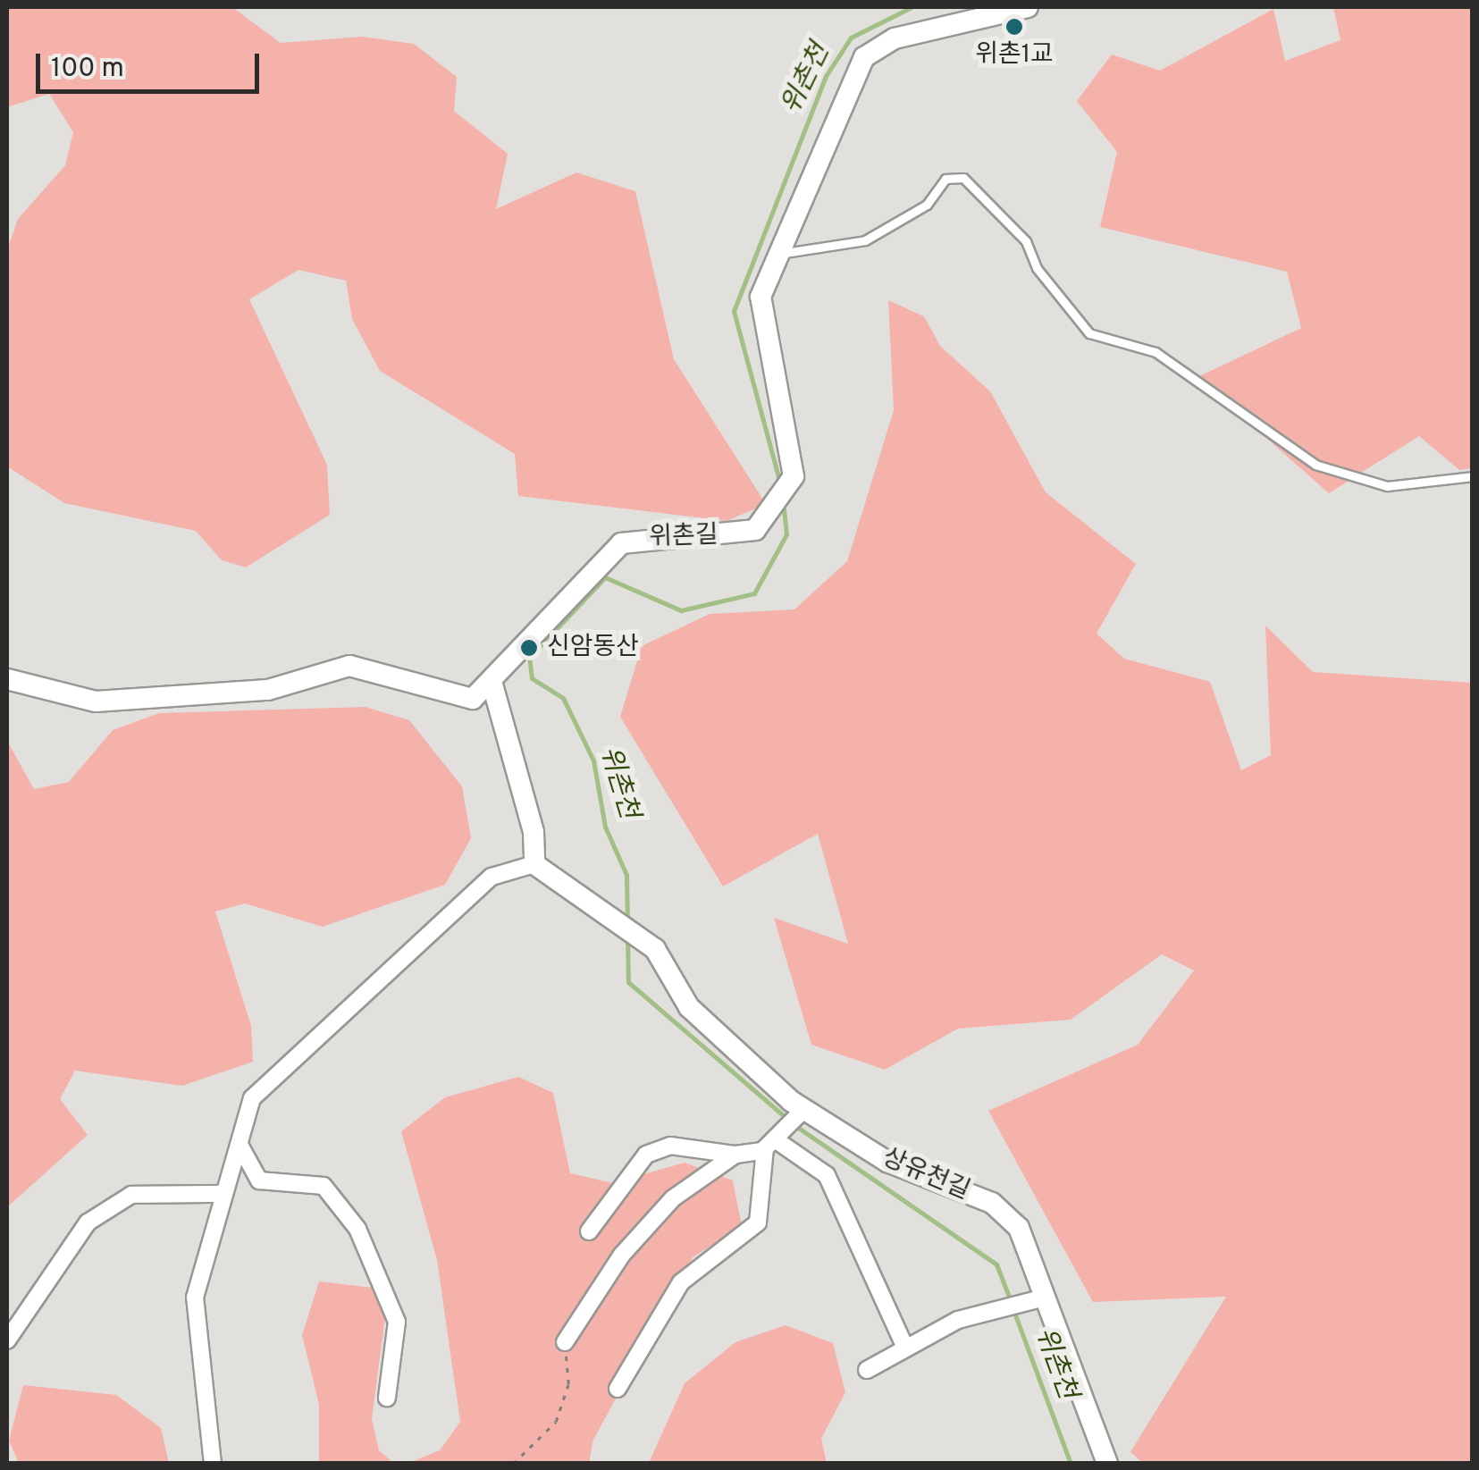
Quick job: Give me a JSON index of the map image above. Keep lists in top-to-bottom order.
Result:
{
  "streets": {
    "street": ["위촌길", "상유천길"]
  },
  "water": ["위촌천"],
  "places": ["위촌1교", "신암동산"],
  "scale_bar": "100 m"
}
